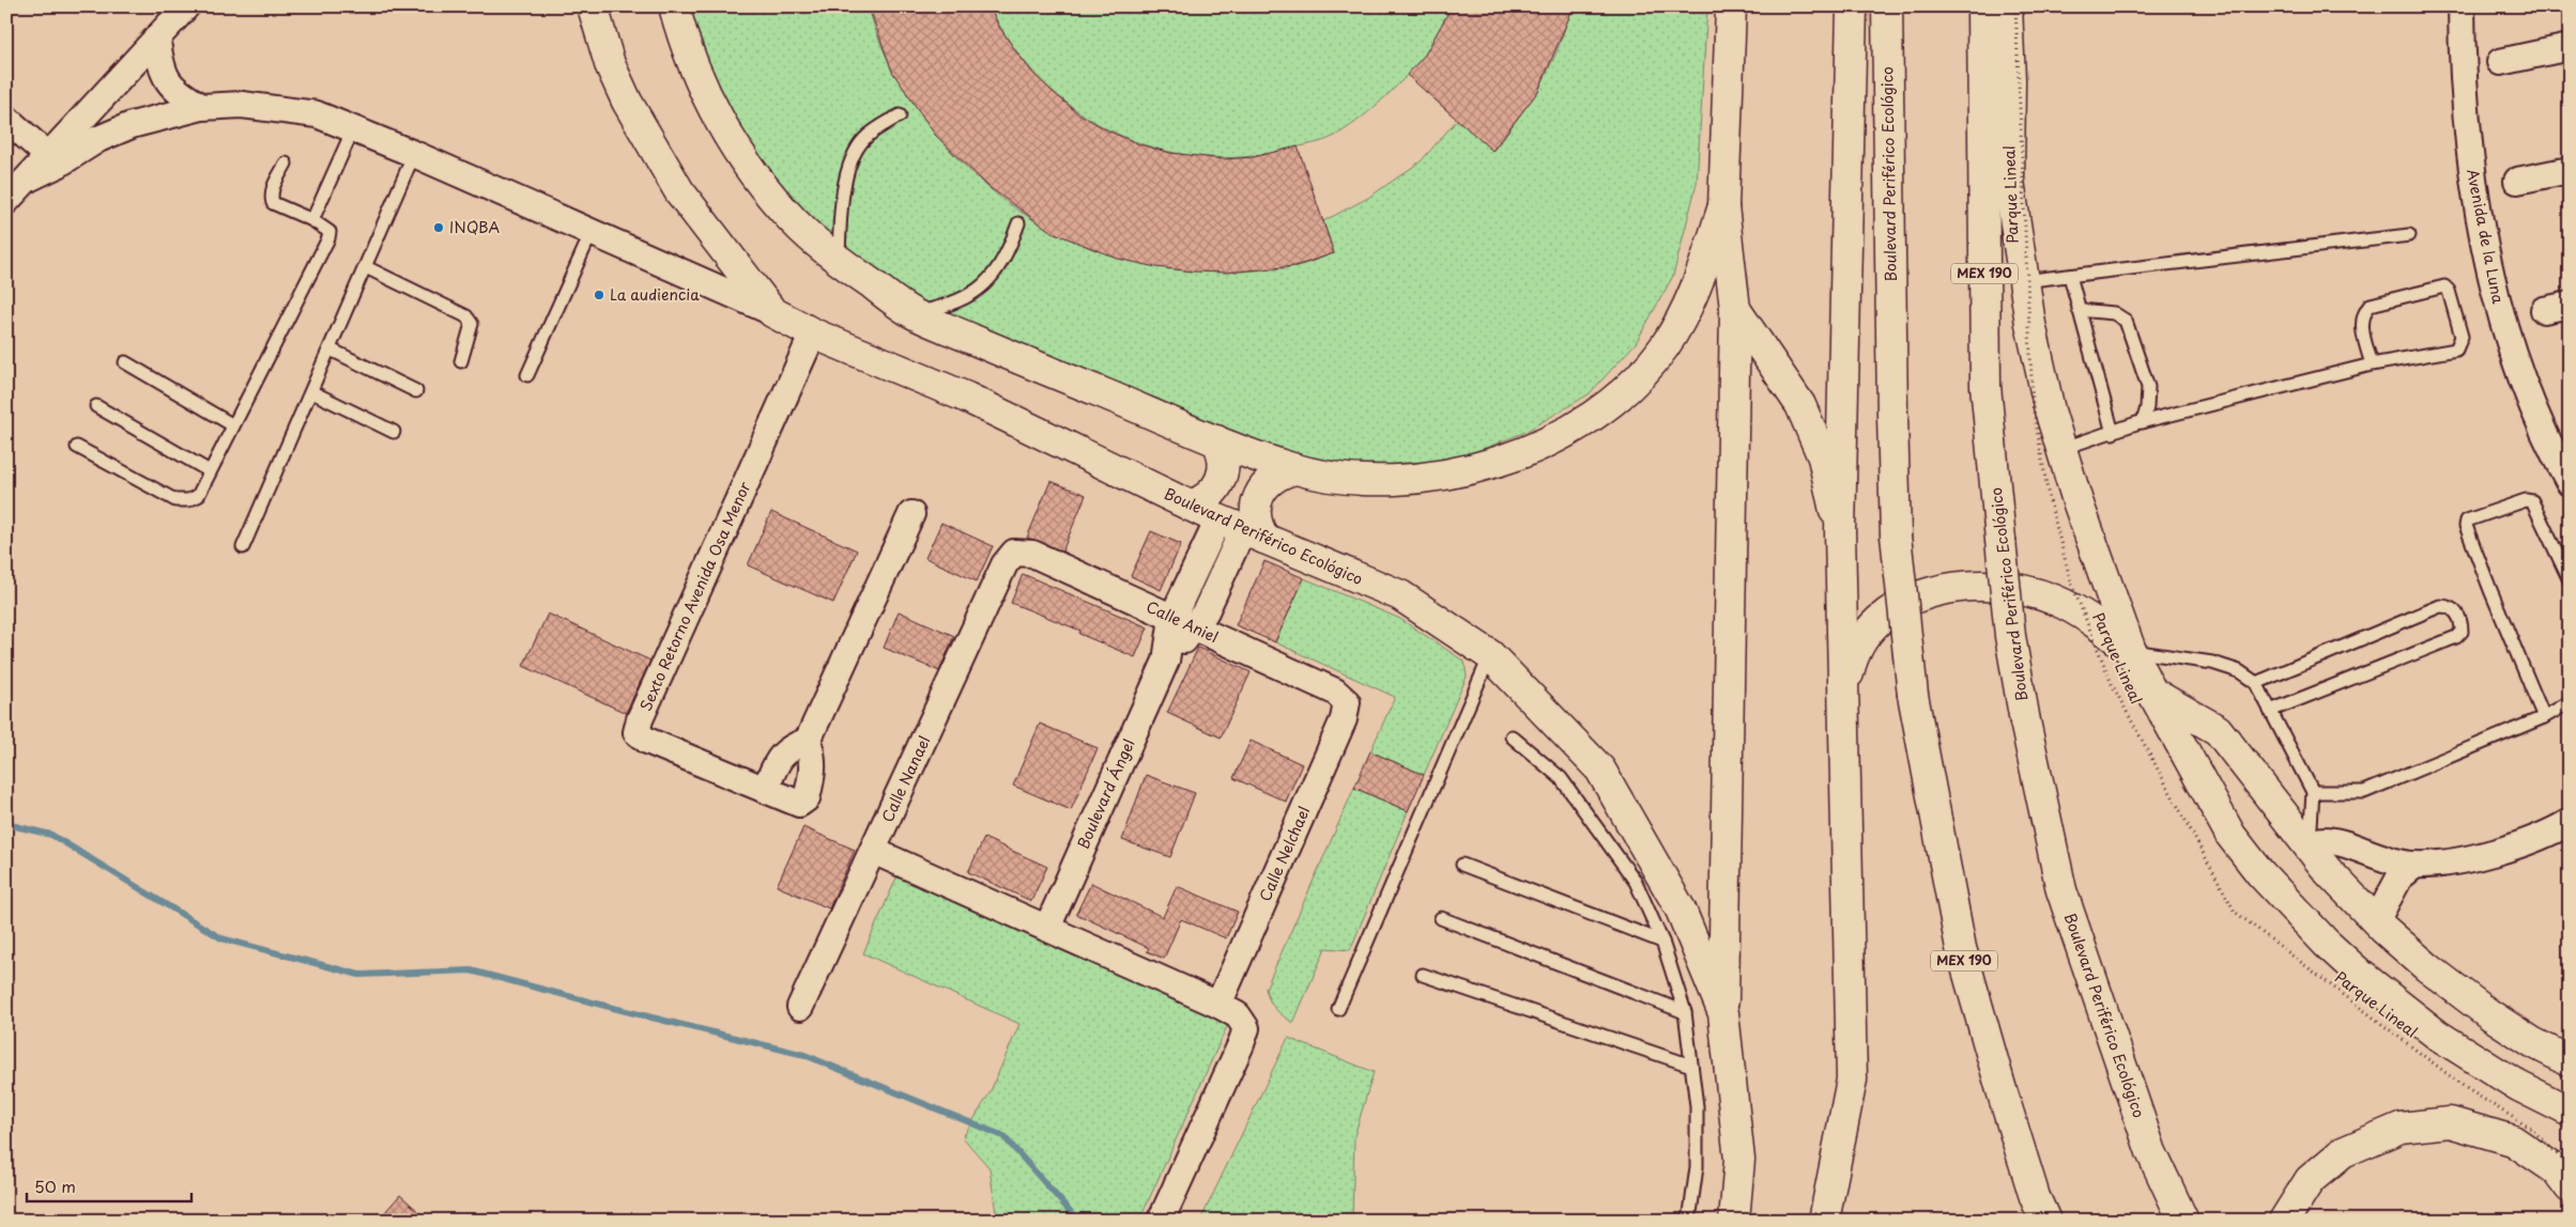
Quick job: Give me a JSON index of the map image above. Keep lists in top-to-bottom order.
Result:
{
  "streets": {
    "main road": ["Boulevard Periférico Ecológico", "MEX 190"],
    "street": [
      "Avenida de la Luna",
      "Sexto Retorno Avenida Osa Menor",
      "Calle Aniel",
      "Calle Nanael",
      "Boulevard Ángel",
      "Calle Nelchael"
    ],
    "path": ["Parque Lineal"]
  },
  "crossings": [
    ["Boulevard Periférico Ecológico", "Sexto Retorno Avenida Osa Menor"],
    ["Boulevard Periférico Ecológico", "Boulevard Ángel"],
    ["Calle Aniel", "Calle Nanael"],
    ["Calle Aniel", "Boulevard Ángel"],
    ["Calle Aniel", "Calle Nelchael"]
  ],
  "places": ["INQBA", "La audiencia"],
  "scale_bar": "50 m"
}
